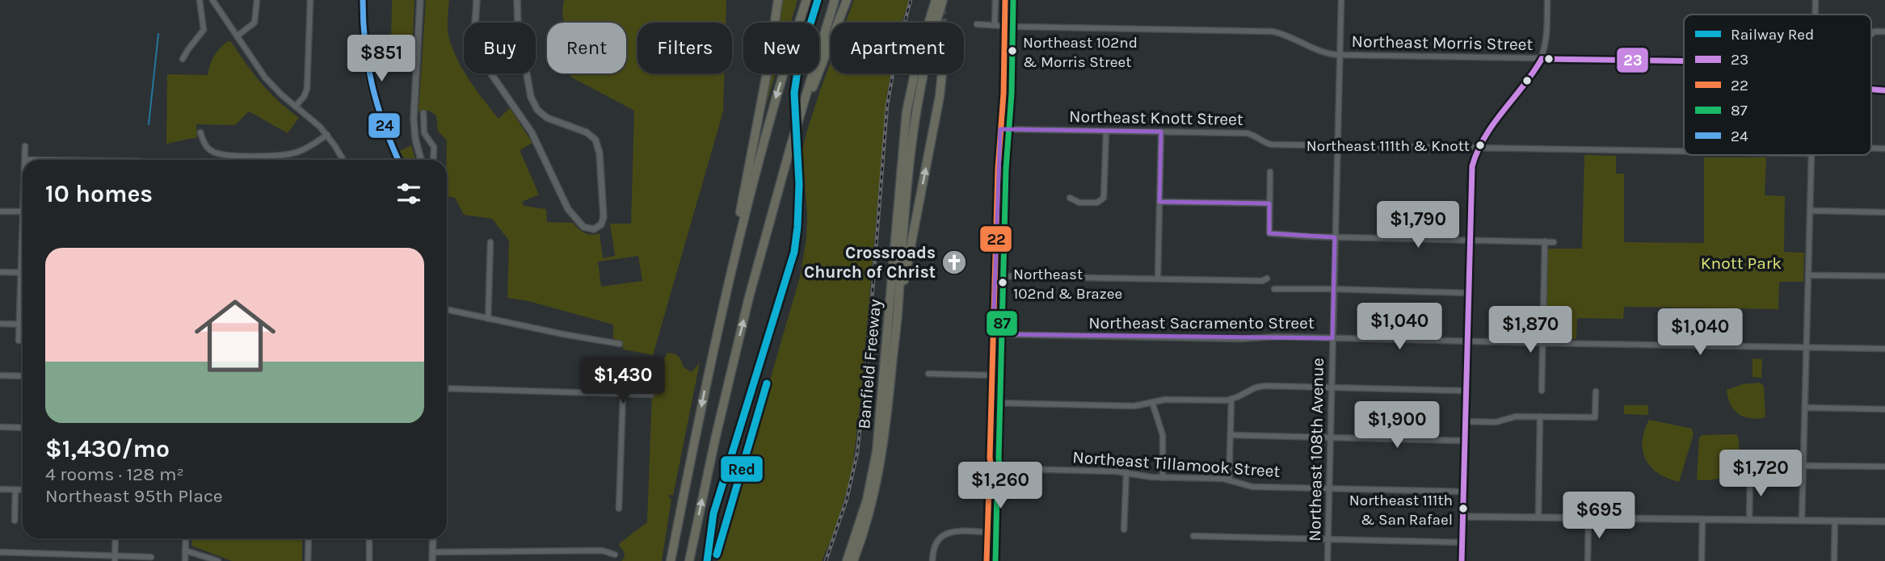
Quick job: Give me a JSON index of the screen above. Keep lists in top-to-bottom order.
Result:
{
  "streets": {
    "highway": ["Banfield Freeway"],
    "street": [
      "Northeast Morris Street",
      "Northeast Knott Street",
      "Northeast Sacramento Street",
      "Northeast 108th Avenue",
      "Northeast Tillamook Street"
    ]
  },
  "crossings": [
    ["Northeast Morris Street", "Northeast 108th Avenue"],
    ["Northeast Knott Street", "Northeast 108th Avenue"],
    ["Northeast Sacramento Street", "Northeast 108th Avenue"],
    ["Northeast 108th Avenue", "Northeast Tillamook Street"]
  ],
  "parks": ["Knott Park"],
  "places": {
    "other": [
      "Northeast 102nd & Morris Street",
      "Northeast 111th & Knott",
      "Northeast 102nd & Brazee",
      "Northeast 111th & San Rafael"
    ],
    "church": ["Crossroads Church of Christ"]
  },
  "lines": [
    "rail line Red",
    "transit line 22",
    "transit line 87",
    "transit line 24",
    "transit line 23"
  ],
  "legend": [
    "Railway Red",
    "23",
    "22",
    "87",
    "24"
  ],
  "page": {
    "chip": [
      "Buy",
      "Rent",
      "Filters",
      "New",
      "Apartment"
    ],
    "price": [
      "$851",
      "$1,790",
      "$1,040",
      "$1,870",
      "$1,040",
      "$1,430",
      "$1,900",
      "$1,720",
      "$1,260",
      "$695"
    ],
    "heading": "10 homes",
    "list": [
      {
        "name": "$1,430/mo",
        "note": "4 rooms · 128 m² · Northeast 95th Place"
      }
    ]
  }
}
